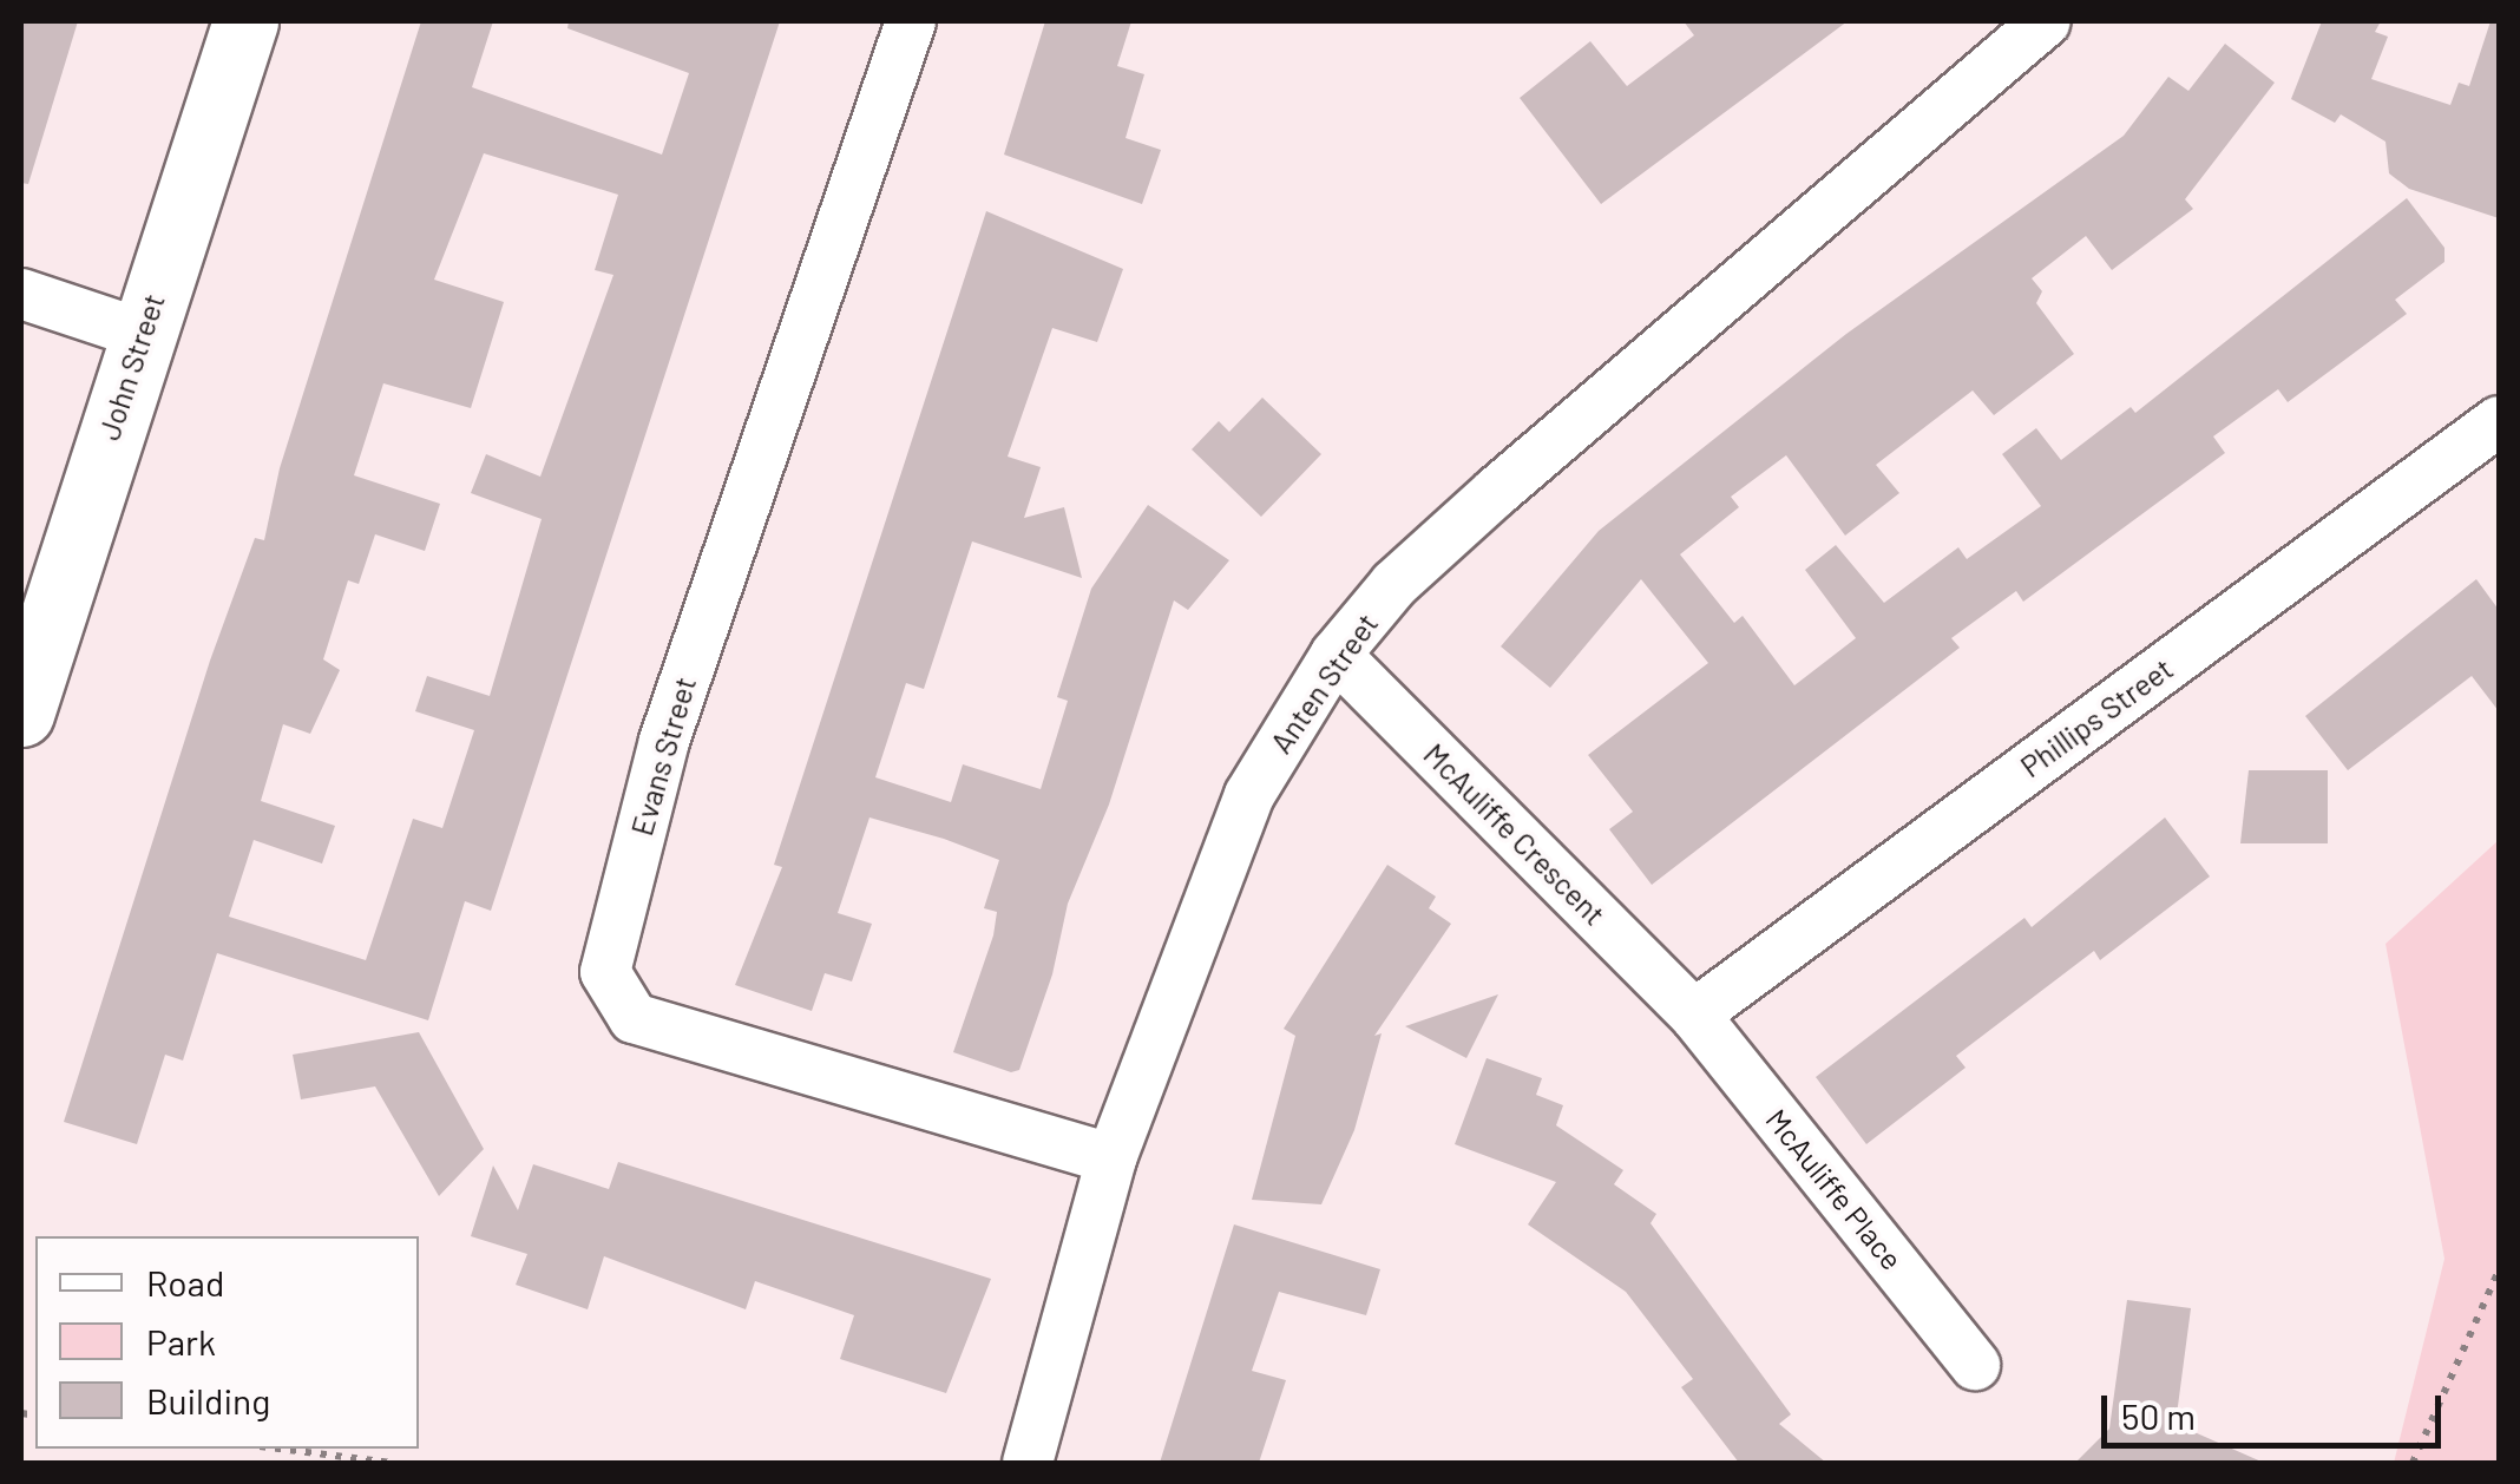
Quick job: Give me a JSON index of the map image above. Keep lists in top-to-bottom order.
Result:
{
  "streets": {
    "main road": ["John Street"],
    "street": [
      "Anten Street",
      "Phillips Street",
      "Evans Street",
      "McAuliffe Crescent",
      "McAuliffe Place"
    ]
  },
  "crossings": [
    ["Anten Street", "Evans Street"],
    ["Anten Street", "McAuliffe Crescent"],
    ["Phillips Street", "McAuliffe Crescent"],
    ["Phillips Street", "McAuliffe Place"],
    ["McAuliffe Crescent", "McAuliffe Place"]
  ],
  "legend": ["Road", "Park", "Building"],
  "scale_bar": "50 m"
}
